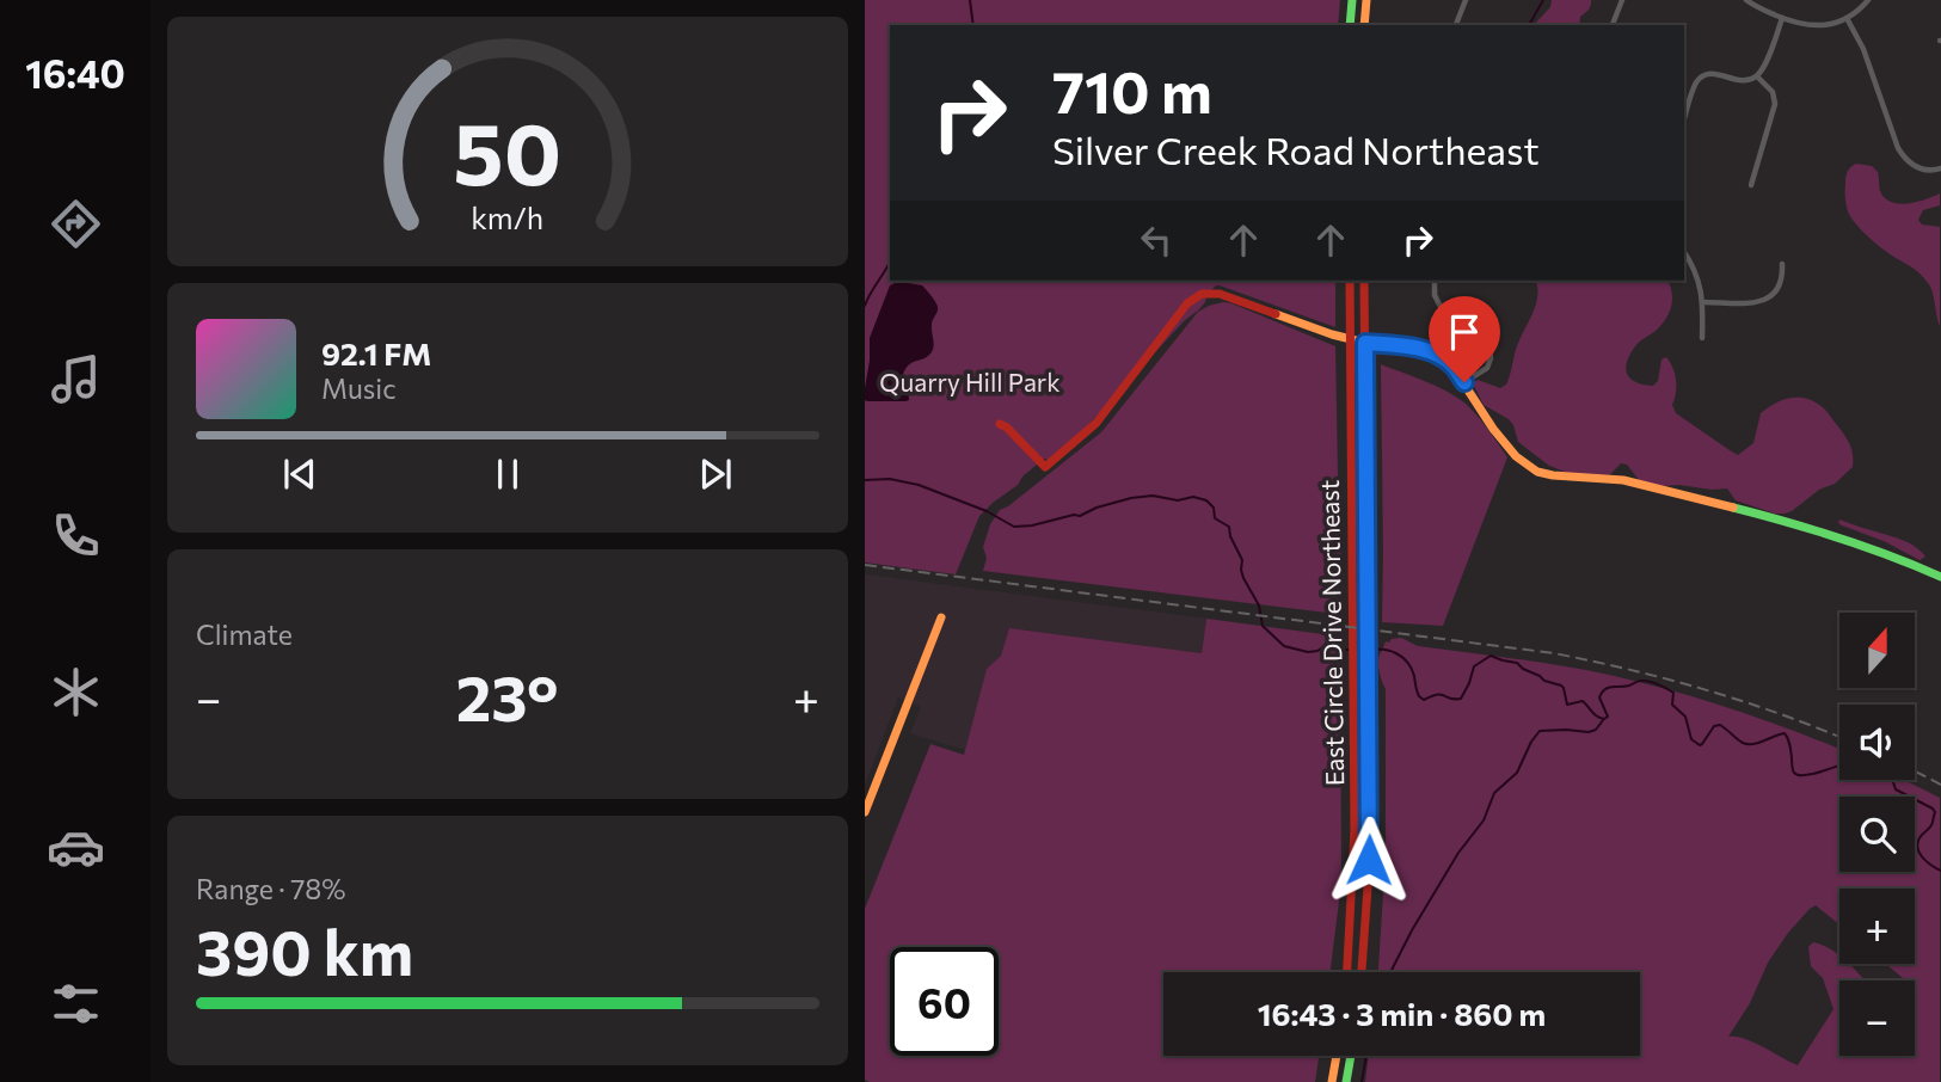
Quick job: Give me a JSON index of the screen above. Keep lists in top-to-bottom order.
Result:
{
  "streets": {
    "main road": ["East Circle Drive Northeast"]
  },
  "parks": ["Quarry Hill Park"],
  "north": "top",
  "page": {
    "tabs": "16:40",
    "turn": ["710 m", "Silver Creek Road Northeast"],
    "song": ["92.1 FM", "Music"],
    "tile": [
      "Climate",
      ["Range · 78%", "390 km"]
    ],
    "map_buttons": ["+", "−"],
    "heat": ["−", "23°", "+"],
    "limit": "60",
    "trip": "16:43 · 3 min · 860 m",
    "gauge": ["50", "km/h"]
  }
}
